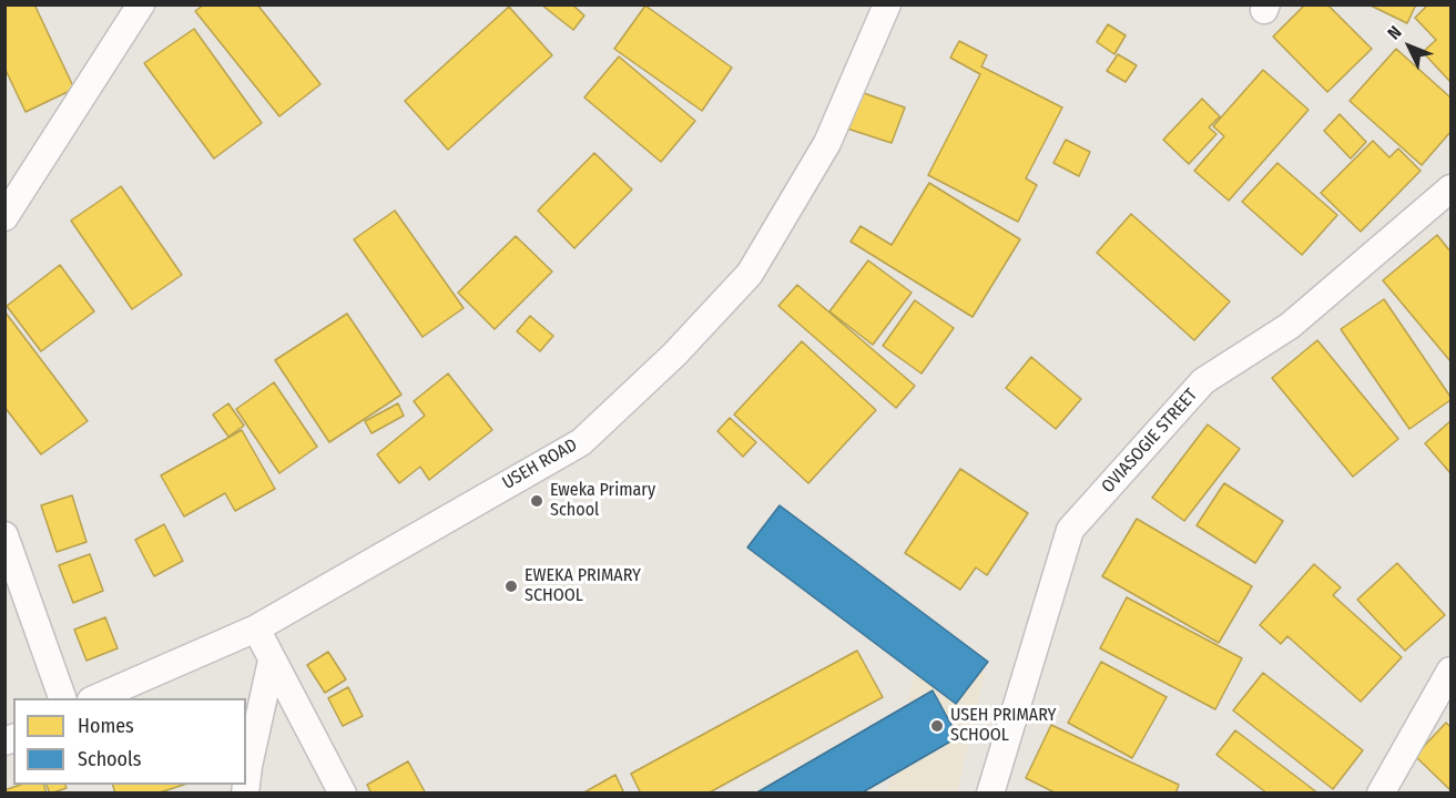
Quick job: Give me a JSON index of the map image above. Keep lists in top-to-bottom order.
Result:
{
  "streets": {
    "street": ["OVIASOGIE STREET", "USEH ROAD"]
  },
  "places": ["Eweka Primary School", "EWEKA PRIMARY SCHOOL", "USEH PRIMARY SCHOOL"],
  "legend": ["Homes", "Schools"],
  "north": "top left"
}
